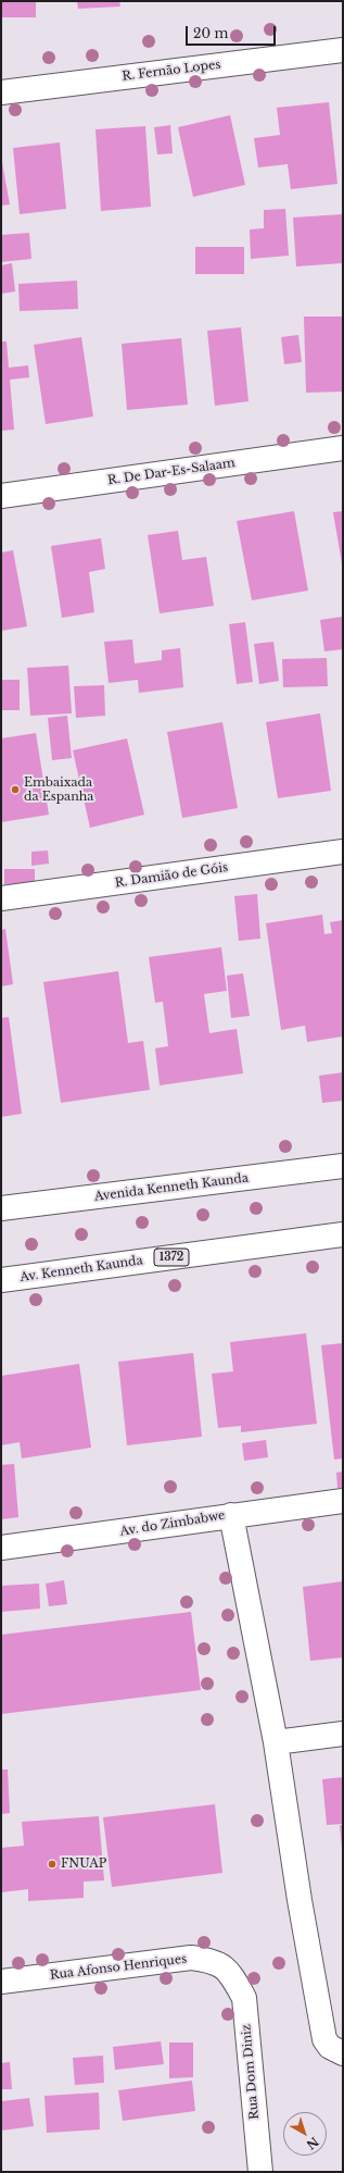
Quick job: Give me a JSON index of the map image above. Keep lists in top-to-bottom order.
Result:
{
  "streets": {
    "street": [
      "R. Fernão Lopes",
      "R. De Dar-Es-Salaam",
      "R. Damião de Góis",
      "Avenida Kenneth Kaunda",
      "1372",
      "Av. Kenneth Kaunda",
      "Av. do Zimbabwe",
      "Rua Afonso Henriques",
      "Rua Dom Diniz"
    ]
  },
  "crossings": [
    ["Rua Afonso Henriques", "Rua Dom Diniz"]
  ],
  "places": ["Embaixada da Espanha", "FNUAP"],
  "scale_bar": "20 m",
  "north": "bottom right"
}
